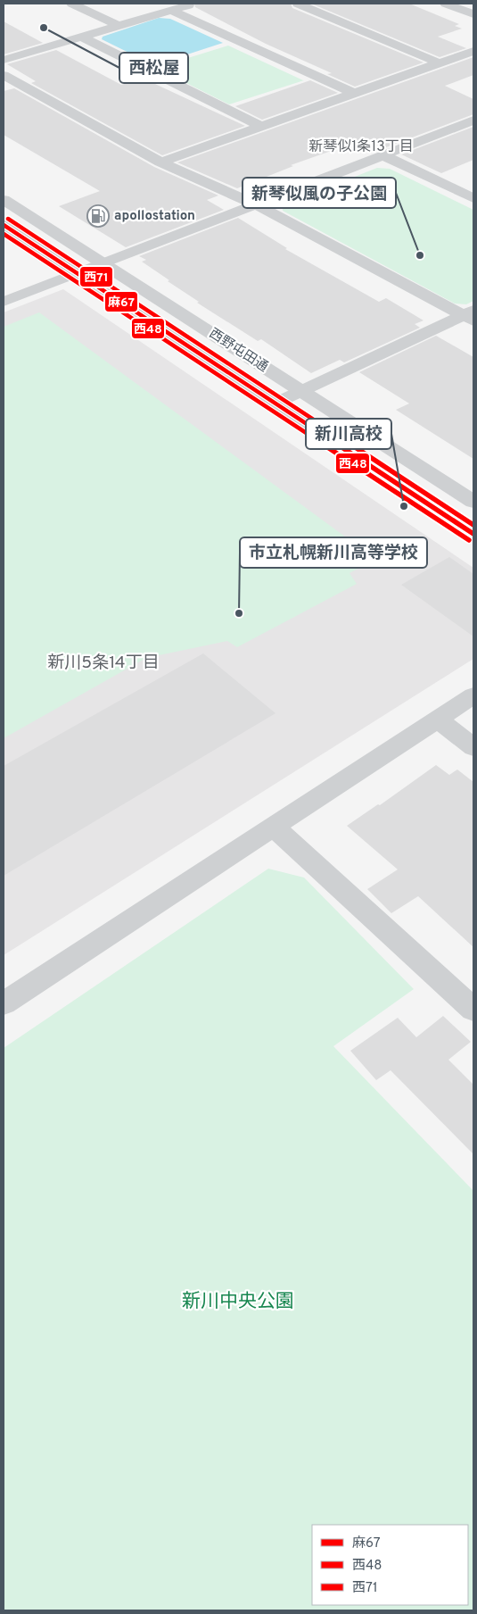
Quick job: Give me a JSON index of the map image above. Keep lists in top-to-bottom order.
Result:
{
  "streets": {
    "street": ["西野屯田通"]
  },
  "districts": ["新琴似1条13丁目", "新川5条14丁目"],
  "parks": ["新川中央公園"],
  "places": {
    "other": [
      "西松屋",
      "新琴似風の子公園",
      "新川高校",
      "市立札幌新川高等学校"
    ],
    "fuel station": ["apollostation"]
  },
  "lines": ["transit line 西71", "transit line 麻67", "transit line 西48"],
  "legend": ["麻67", "西48", "西71"]
}
